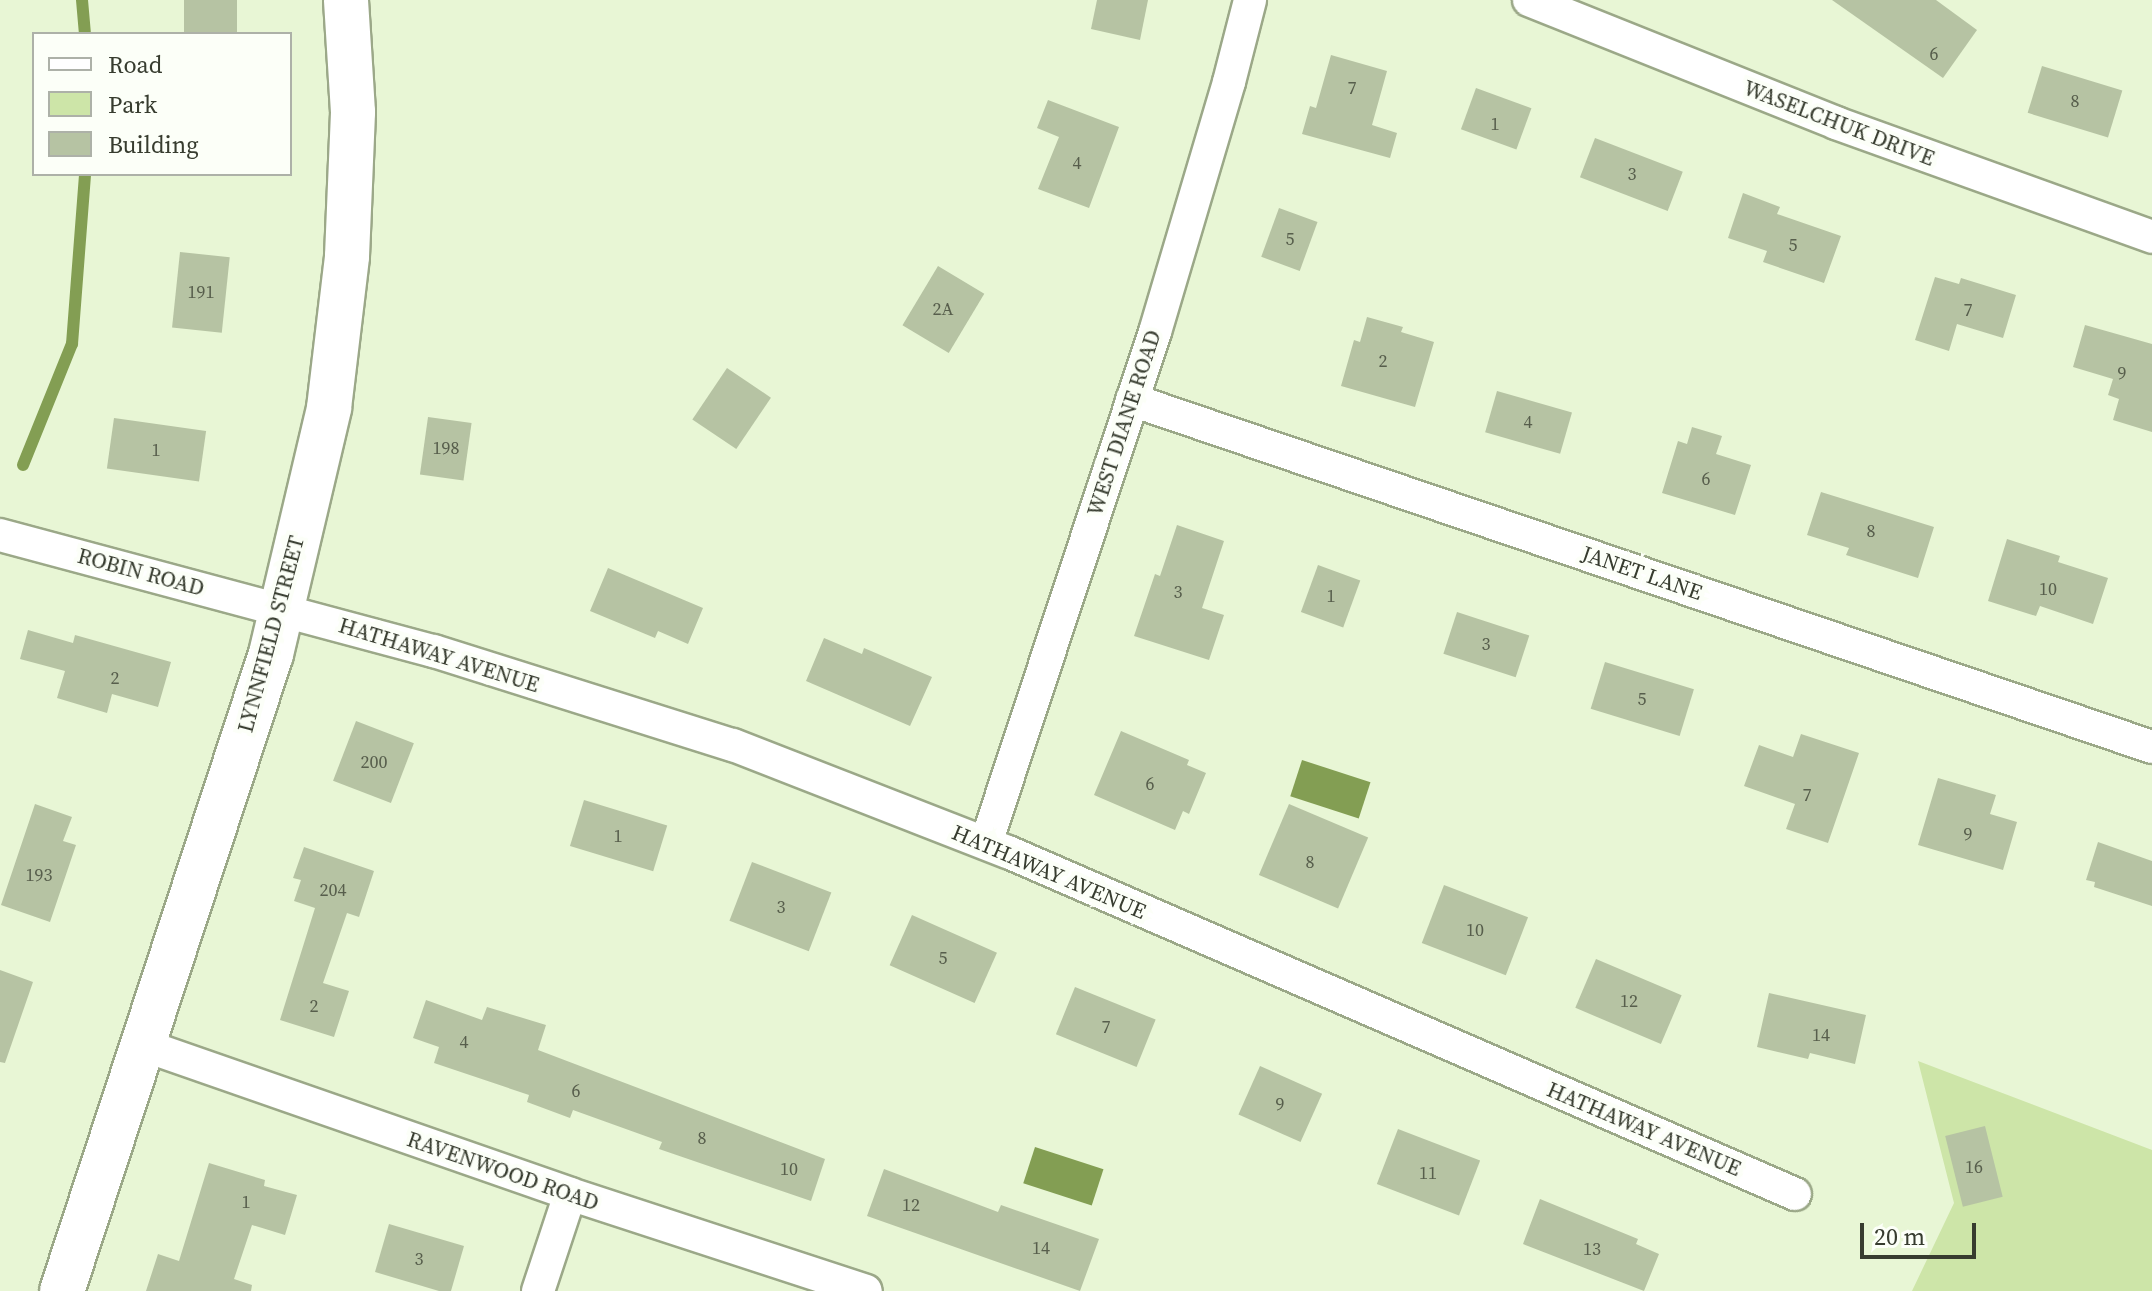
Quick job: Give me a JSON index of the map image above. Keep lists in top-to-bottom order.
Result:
{
  "streets": {
    "main road": ["LYNNFIELD STREET"],
    "street": [
      "WASELCHUK DRIVE",
      "WEST DIANE ROAD",
      "ROBIN ROAD",
      "JANET LANE",
      "HATHAWAY AVENUE",
      "RAVENWOOD ROAD"
    ]
  },
  "crossings": [
    ["WEST DIANE ROAD", "JANET LANE"],
    ["WEST DIANE ROAD", "HATHAWAY AVENUE"],
    ["ROBIN ROAD", "LYNNFIELD STREET"],
    ["ROBIN ROAD", "HATHAWAY AVENUE"],
    ["LYNNFIELD STREET", "HATHAWAY AVENUE"],
    ["LYNNFIELD STREET", "RAVENWOOD ROAD"]
  ],
  "house_numbers": [
    "6",
    "7",
    "8",
    "1",
    "4",
    "3",
    "5",
    "5",
    "191",
    "2A",
    "7",
    "2",
    "9",
    "4",
    "198",
    "1",
    "6",
    "8",
    "10",
    "3",
    "1",
    "3",
    "2",
    "5",
    "200",
    "6",
    "7",
    "9",
    "1",
    "8",
    "193",
    "204",
    "3",
    "10",
    "5",
    "12",
    "2",
    "7",
    "14",
    "4",
    "6",
    "9",
    "8",
    "16",
    "10",
    "11",
    "1",
    "12",
    "14",
    "13",
    "3"
  ],
  "legend": ["Road", "Park", "Building"],
  "scale_bar": "20 m"
}
